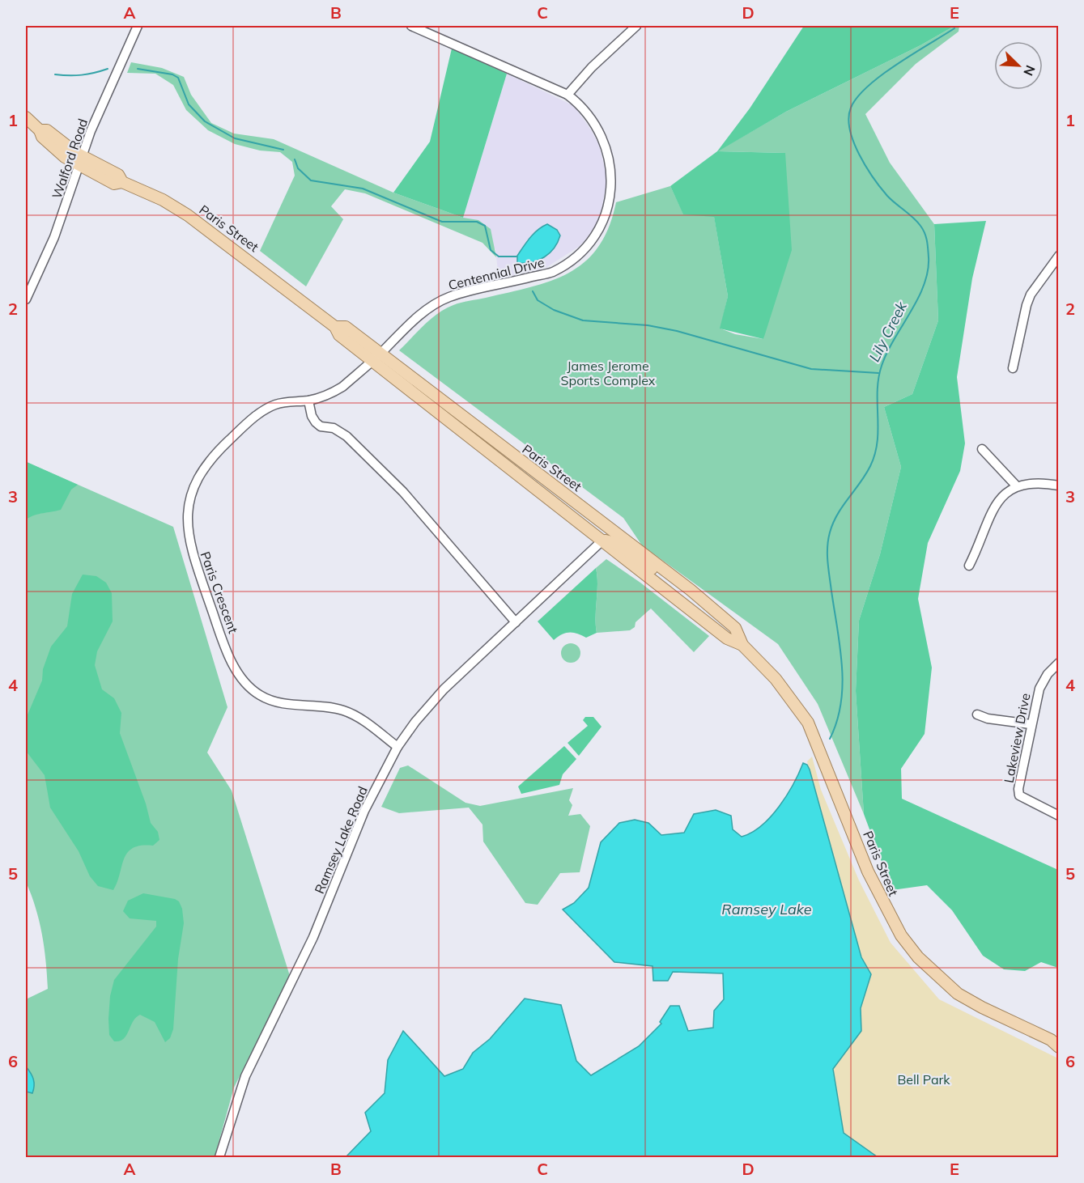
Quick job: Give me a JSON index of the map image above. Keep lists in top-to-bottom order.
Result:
{
  "streets": {
    "main road": ["Paris Street"],
    "street": [
      "Walford Road",
      "Centennial Drive",
      "Paris Crescent",
      "Lakeview Drive",
      "Ramsey Lake Road"
    ]
  },
  "crossings": [
    ["Walford Road", "Paris Street"],
    ["Paris Street", "Centennial Drive"],
    ["Paris Street", "Paris Crescent"],
    ["Paris Street", "Ramsey Lake Road"],
    ["Centennial Drive", "Paris Crescent"],
    ["Paris Crescent", "Ramsey Lake Road"]
  ],
  "water": ["Lily Creek", "Ramsey Lake"],
  "parks": ["James Jerome Sports Complex", "Bell Park"],
  "north": "bottom right",
  "grid": {
    "columns": [
      "A",
      "B",
      "C",
      "D",
      "E"
    ],
    "rows": [
      "1",
      "2",
      "3",
      "4",
      "5",
      "6"
    ]
  }
}
